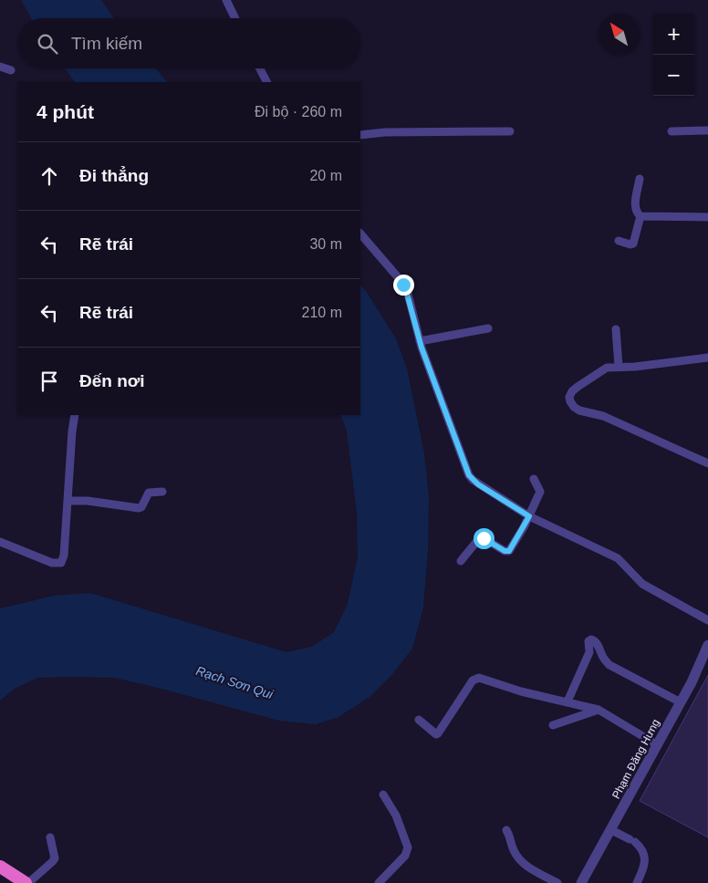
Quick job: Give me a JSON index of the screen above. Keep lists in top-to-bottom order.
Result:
{
  "streets": {
    "street": ["Phạm Đăng Hưng"]
  },
  "water": ["Rạch Sơn Qui"],
  "north": "top left",
  "page": {
    "map_buttons": ["+", "−"],
    "search": "Tìm kiếm",
    "heading": ["4 phút", "Đi bộ · 260 m"],
    "list": [
      ["Đi thẳng", "20 m"],
      ["Rẽ trái", "30 m"],
      ["Rẽ trái", "210 m"],
      "Đến nơi"
    ]
  }
}
